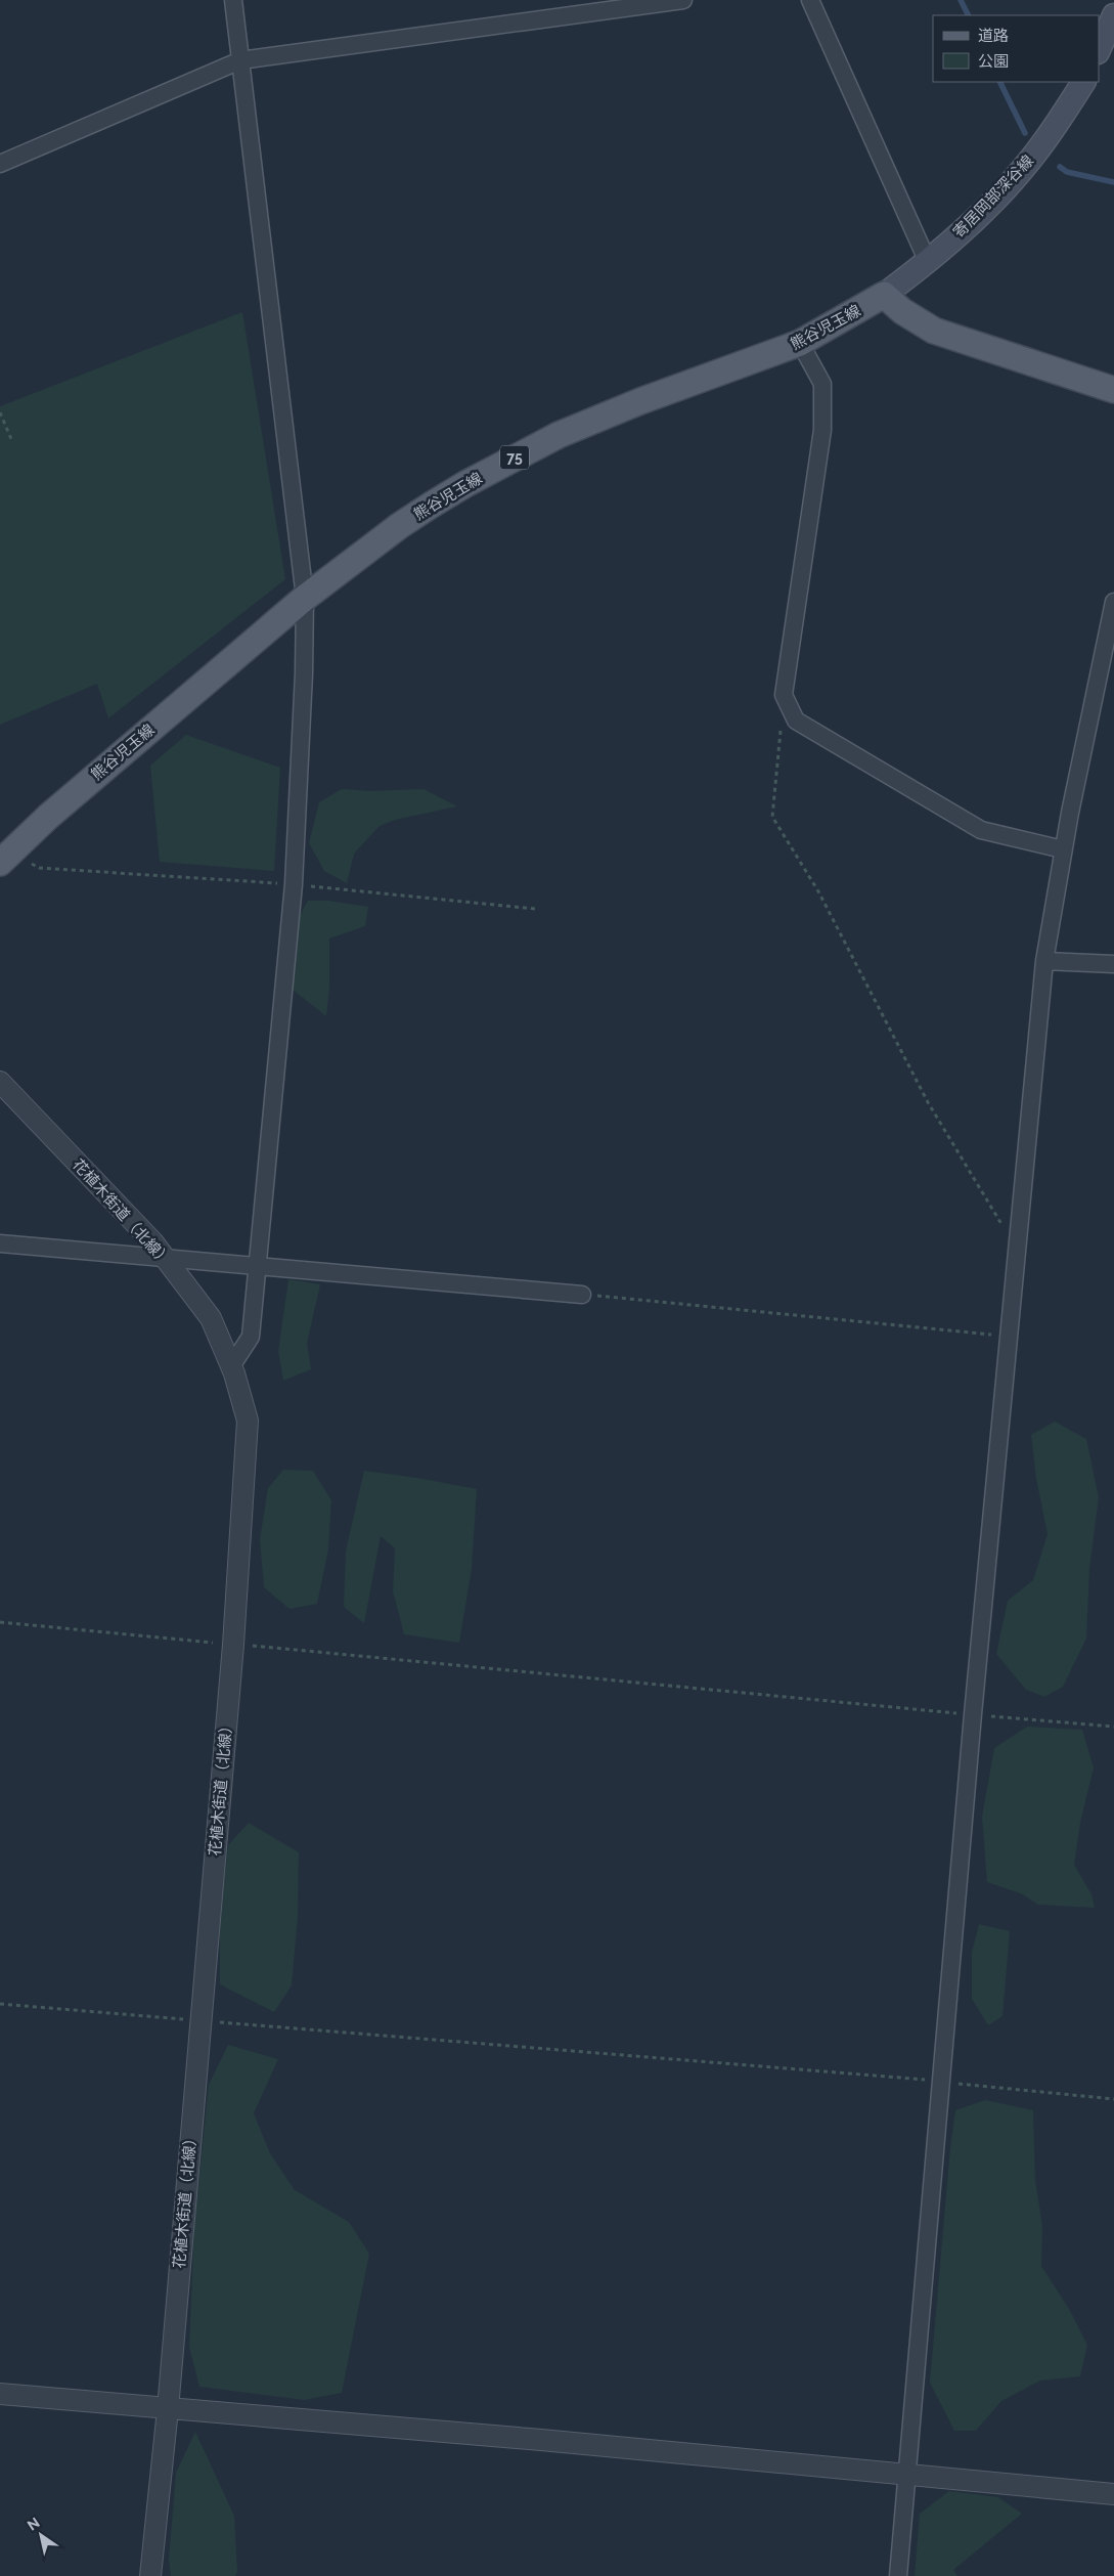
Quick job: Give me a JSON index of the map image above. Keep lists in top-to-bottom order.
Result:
{
  "streets": {
    "main road": ["寄居岡部深谷線", "熊谷児玉線", "75"],
    "street": ["花植木街道（北線）"]
  },
  "crossings": [
    ["寄居岡部深谷線", "熊谷児玉線"]
  ],
  "legend": ["道路", "公園"],
  "north": "top left"
}
